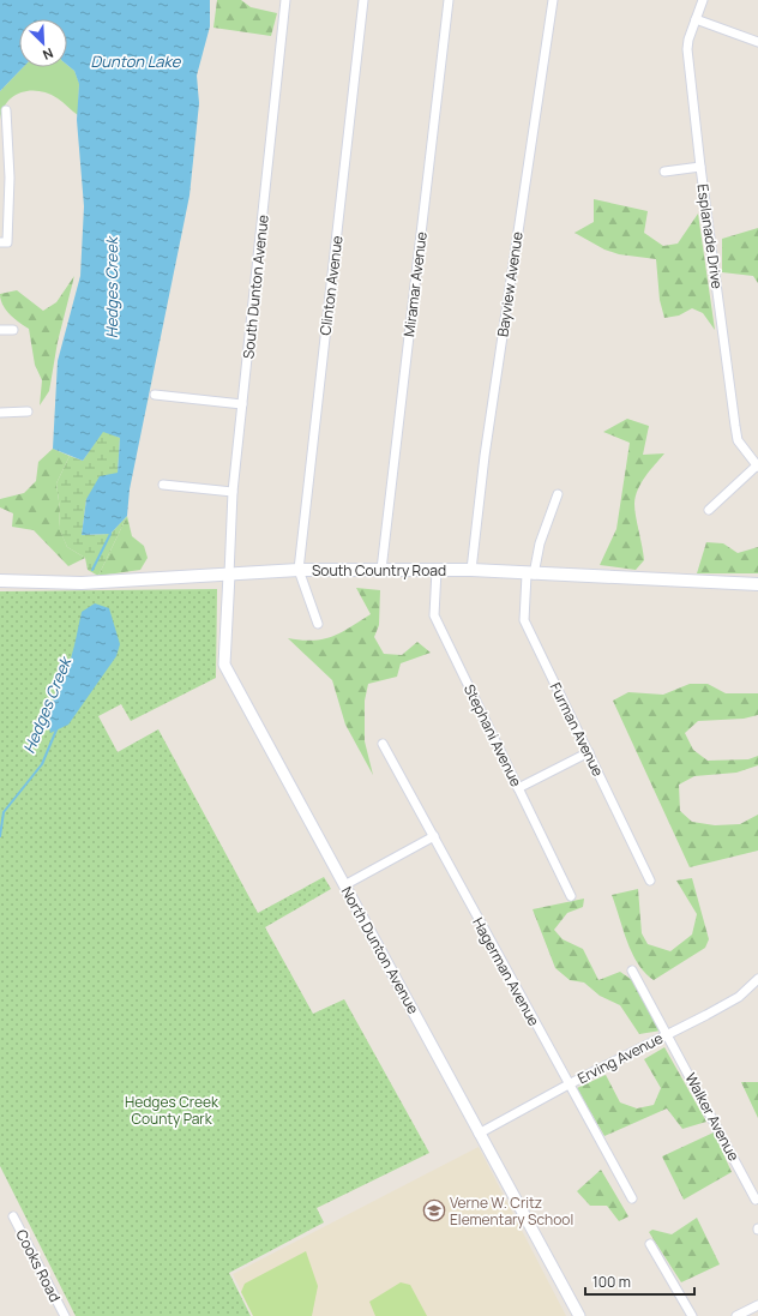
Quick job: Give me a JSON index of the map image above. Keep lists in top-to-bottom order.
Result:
{
  "streets": {
    "main road": ["South Country Road"],
    "street": [
      "Esplanade Drive",
      "Miramar Avenue",
      "Bayview Avenue",
      "Clinton Avenue",
      "South Dunton Avenue",
      "Furman Avenue",
      "Stephani Avenue",
      "North Dunton Avenue",
      "Hagerman Avenue",
      "Erving Avenue",
      "Walker Avenue",
      "Cooks Road"
    ]
  },
  "crossings": [
    ["Miramar Avenue", "South Country Road"],
    ["Bayview Avenue", "South Country Road"],
    ["Clinton Avenue", "South Country Road"],
    ["South Dunton Avenue", "South Country Road"],
    ["South Dunton Avenue", "North Dunton Avenue"],
    ["South Country Road", "Furman Avenue"],
    ["South Country Road", "Stephani Avenue"],
    ["South Country Road", "North Dunton Avenue"],
    ["North Dunton Avenue", "Erving Avenue"],
    ["Hagerman Avenue", "Erving Avenue"],
    ["Erving Avenue", "Walker Avenue"]
  ],
  "water": ["Dunton Lake", "Hedges Creek"],
  "parks": ["Hedges Creek County Park"],
  "places": {
    "school or university": ["Verne W. Critz Elementary School"]
  },
  "scale_bar": "100 m",
  "north": "bottom right"
}
